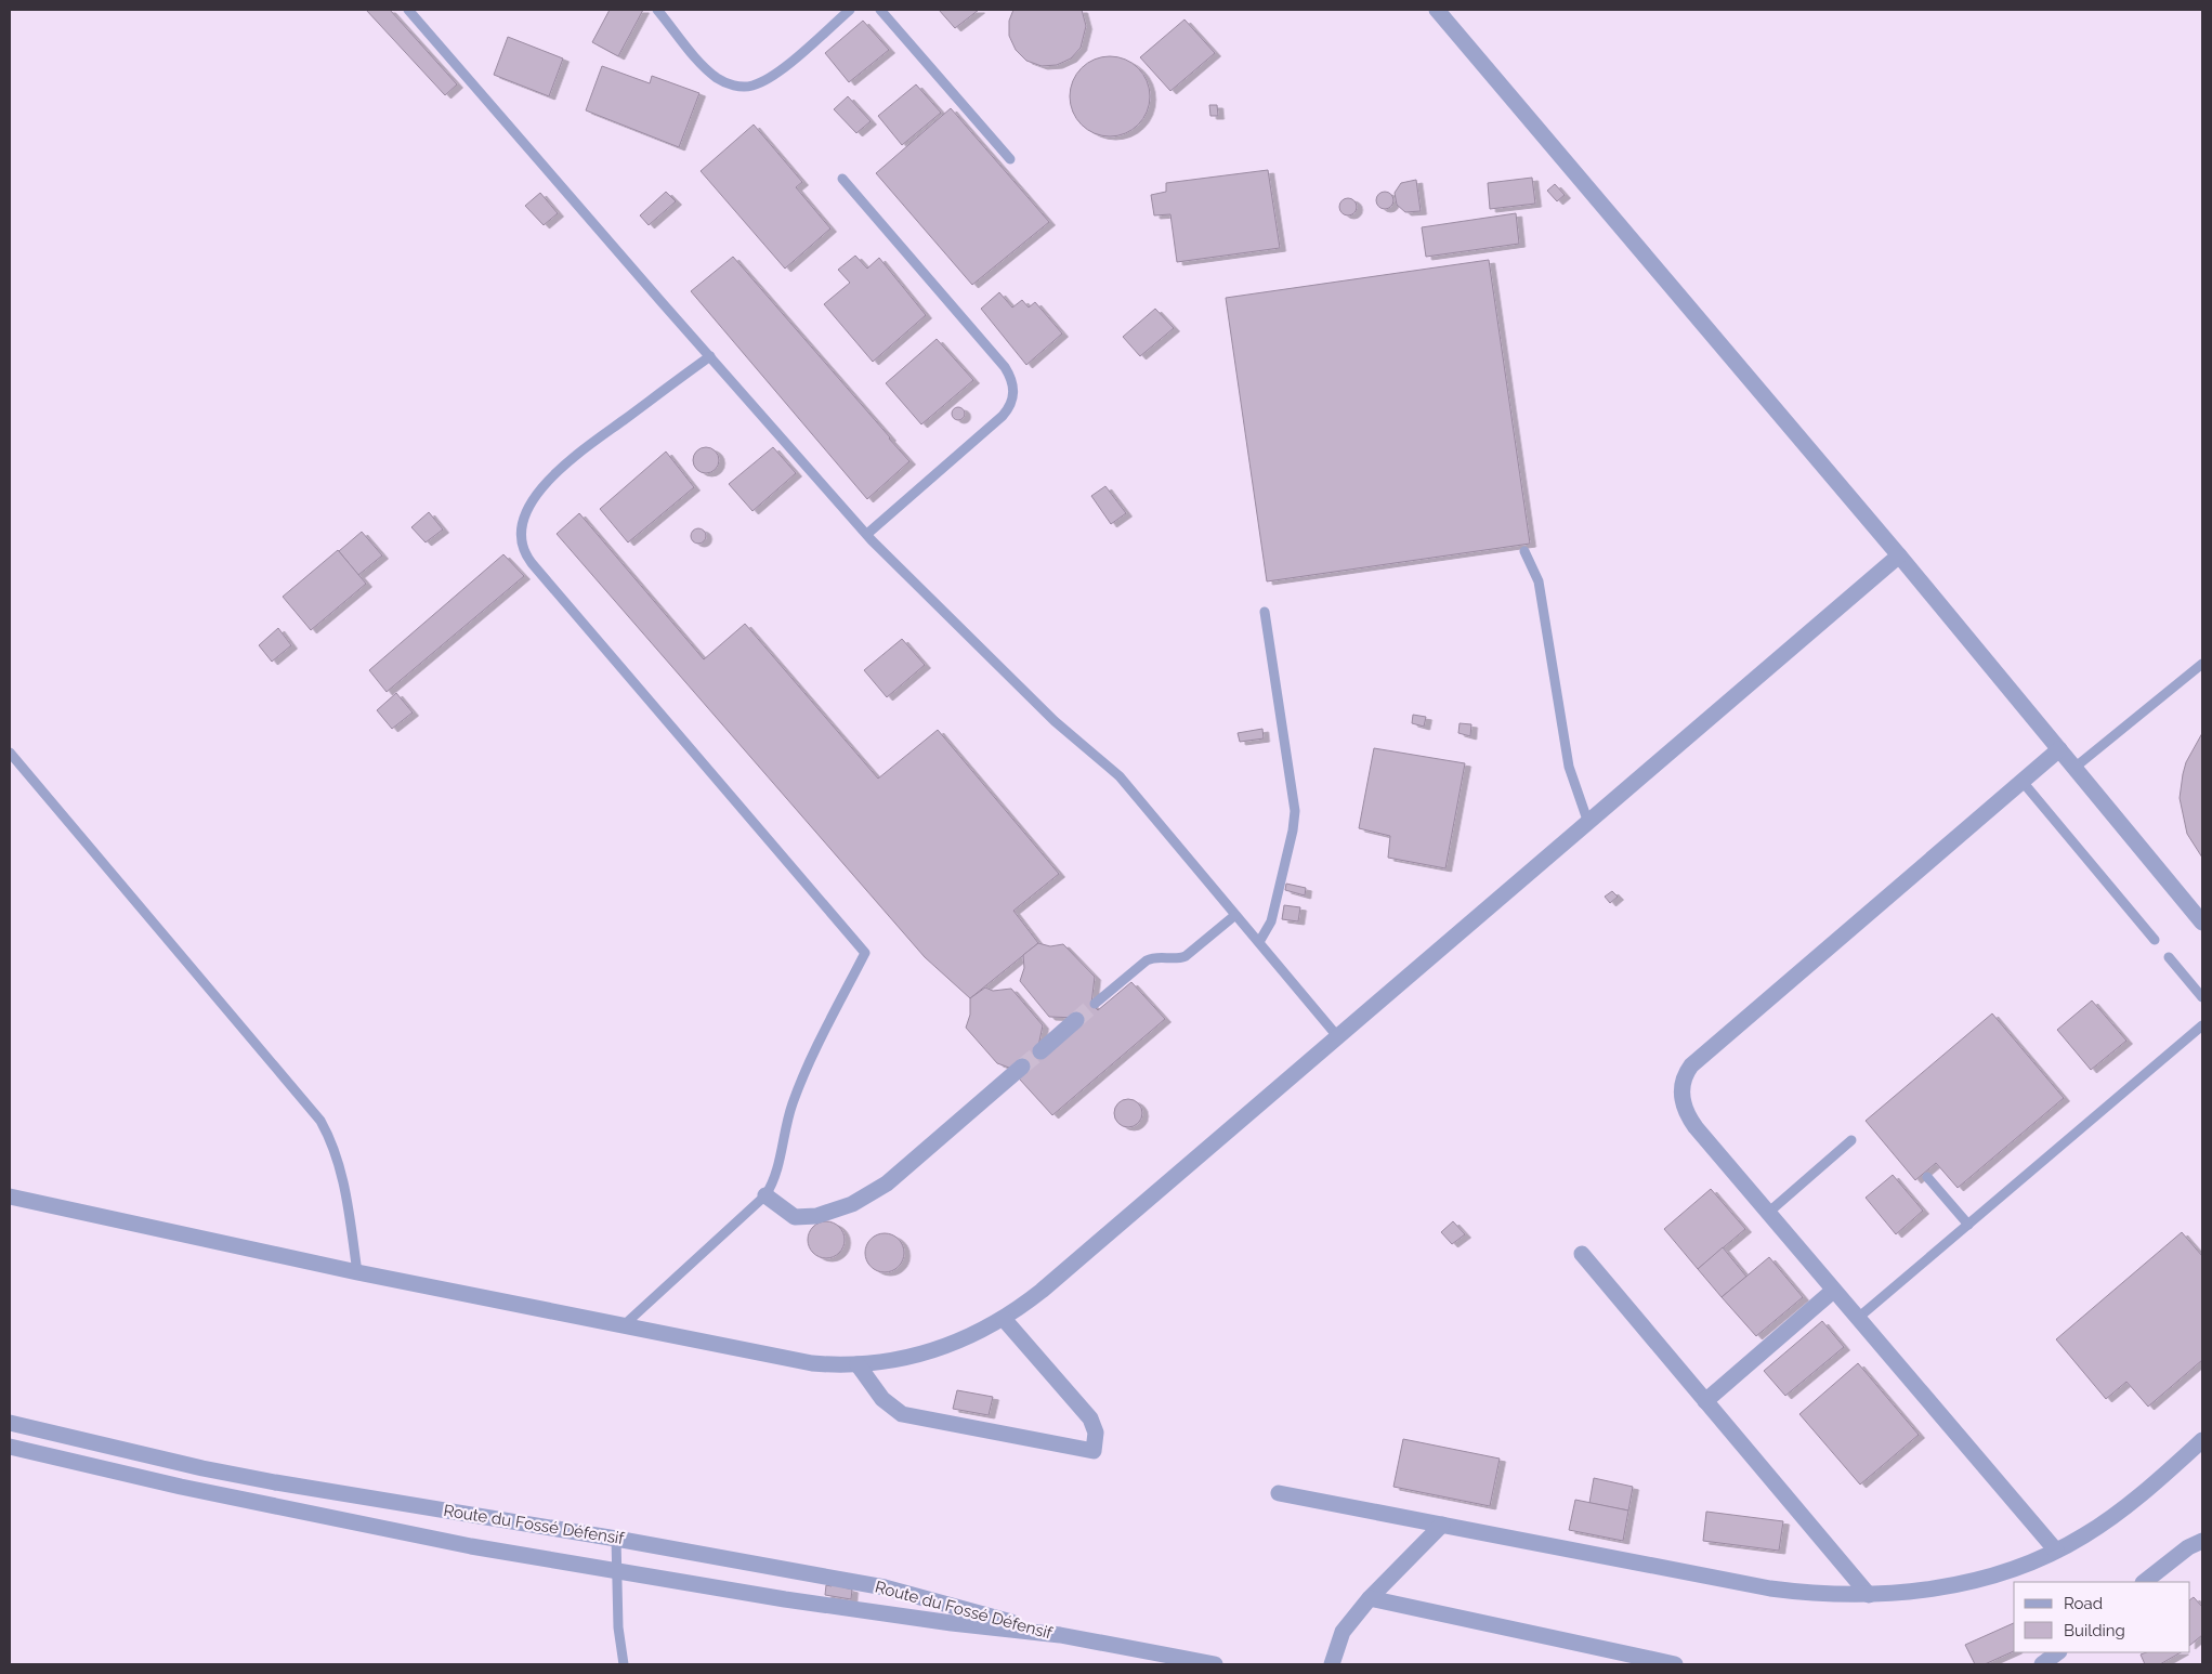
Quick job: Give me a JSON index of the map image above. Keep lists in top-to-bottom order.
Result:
{
  "streets": {
    "street": ["Route du Fossé Défensif"]
  },
  "legend": ["Road", "Building"]
}
